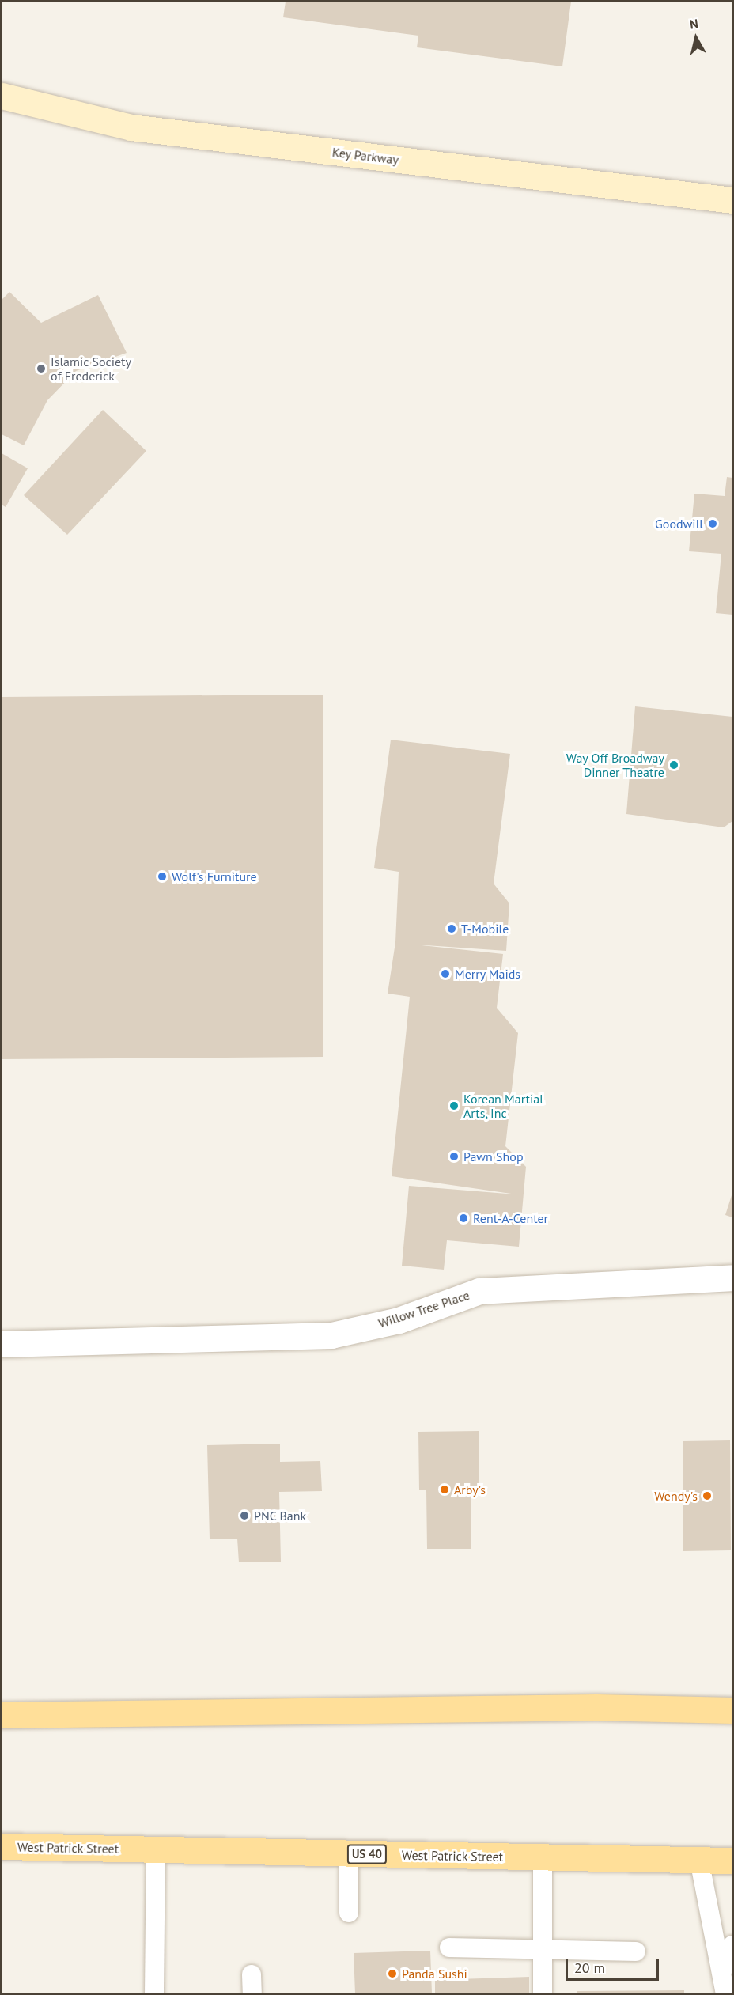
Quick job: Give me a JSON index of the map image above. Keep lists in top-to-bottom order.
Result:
{
  "streets": {
    "main road": ["West Patrick Street", "US 40"],
    "street": ["Key Parkway", "Willow Tree Place"]
  },
  "places": [
    "Islamic Society of Frederick",
    "Goodwill",
    "Way Off Broadway Dinner Theatre",
    "Wolf's Furniture",
    "T-Mobile",
    "Merry Maids",
    "Korean Martial Arts, Inc",
    "Pawn Shop",
    "Rent-A-Center",
    "Arby's",
    "Wendy's",
    "PNC Bank",
    "Panda Sushi"
  ],
  "scale_bar": "20 m",
  "north": "top"
}
